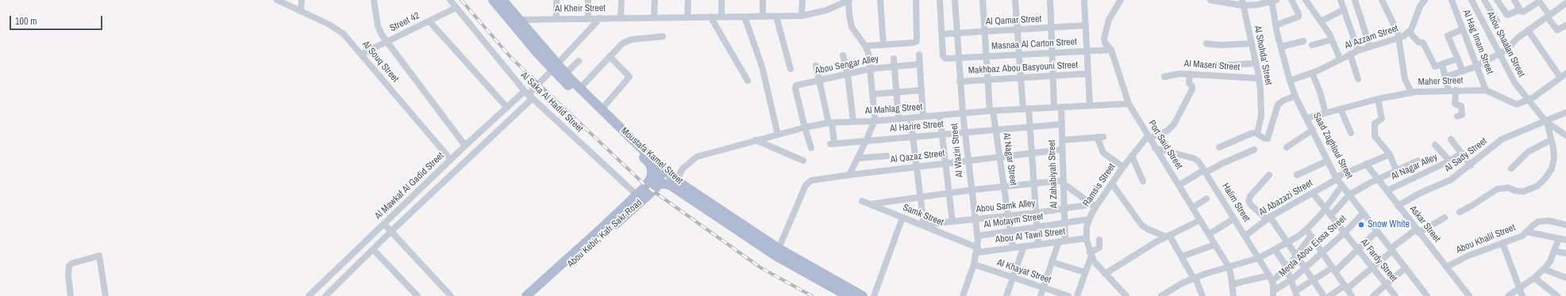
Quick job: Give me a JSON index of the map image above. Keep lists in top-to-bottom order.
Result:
{
  "streets": {
    "main road": ["Moustafa Kamel Street", "Abou Kebir, Kafr Sakr Road"],
    "street": [
      "Al Kheir Street",
      "Al Qamar Street",
      "Street 42",
      "Al Azzam Street",
      "Al Hag Imam Street",
      "Masnaa Al Carton Street",
      "Abou Shaalan Street",
      "Al Shohda' Street",
      "Al Souq Street",
      "Abou Sengar Alley",
      "Al Maseri Street",
      "Makhbaz Abou Basyouni Street",
      "Maher Street",
      "Al Saka Al Hadid Street",
      "Al Mahlag Street",
      "Al Harire Street",
      "Port Said Street",
      "Saad Zaghloul Street",
      "Al Waziri Street",
      "Al Sady Street",
      "Al Qazaz Street",
      "Al Nagar Street",
      "Al Nagar Alley",
      "Al Zahabiyah Street",
      "Ramsis Street",
      "Al Mawkaf Al Gadid Street",
      "Al Abazazi Street",
      "Halim Street",
      "Abou Samk Alley",
      "Samk Street",
      "Al Motaym Street",
      "Askar Street",
      "Abou Al Tawil Street",
      "Abou Khalil Street",
      "Meqla Abou Eissa Street",
      "Al Fardy Street",
      "Al Khayat Street"
    ]
  },
  "crossings": [
    ["Al Kheir Street", "Moustafa Kamel Street"],
    ["Al Qamar Street", "Masnaa Al Carton Street"],
    ["Al Qamar Street", "Al Waziri Street"],
    ["Al Qamar Street", "Al Nagar Street"],
    ["Al Qamar Street", "Al Zahabiyah Street"],
    ["Street 42", "Al Souq Street"],
    ["Street 42", "Al Saka Al Hadid Street"],
    ["Al Azzam Street", "Saad Zaghloul Street"],
    ["Al Hag Imam Street", "Maher Street"],
    ["Masnaa Al Carton Street", "Port Said Street"],
    ["Masnaa Al Carton Street", "Al Waziri Street"],
    ["Masnaa Al Carton Street", "Al Nagar Street"],
    ["Masnaa Al Carton Street", "Al Zahabiyah Street"],
    ["Abou Shaalan Street", "Maher Street"],
    ["Abou Shaalan Street", "Al Sady Street"],
    ["Al Shohda' Street", "Al Maseri Street"],
    ["Al Souq Street", "Al Mawkaf Al Gadid Street"],
    ["Abou Sengar Alley", "Al Mahlag Street"],
    ["Makhbaz Abou Basyouni Street", "Al Waziri Street"],
    ["Makhbaz Abou Basyouni Street", "Al Nagar Street"],
    ["Makhbaz Abou Basyouni Street", "Al Zahabiyah Street"],
    ["Maher Street", "Saad Zaghloul Street"],
    ["Al Saka Al Hadid Street", "Al Mawkaf Al Gadid Street"],
    ["Al Saka Al Hadid Street", "Abou Kebir, Kafr Sakr Road"],
    ["Al Mahlag Street", "Al Harire Street"],
    ["Al Mahlag Street", "Port Said Street"],
    ["Al Mahlag Street", "Al Waziri Street"],
    ["Al Mahlag Street", "Moustafa Kamel Street"],
    ["Al Mahlag Street", "Al Nagar Street"],
    ["Al Mahlag Street", "Al Zahabiyah Street"],
    ["Al Harire Street", "Al Waziri Street"],
    ["Al Harire Street", "Al Nagar Street"],
    ["Al Harire Street", "Al Zahabiyah Street"],
    ["Port Said Street", "Ramsis Street"],
    ["Port Said Street", "Halim Street"],
    ["Saad Zaghloul Street", "Al Abazazi Street"],
    ["Saad Zaghloul Street", "Meqla Abou Eissa Street"],
    ["Al Waziri Street", "Al Qazaz Street"],
    ["Al Waziri Street", "Abou Samk Alley"],
    ["Al Waziri Street", "Samk Street"],
    ["Al Waziri Street", "Al Motaym Street"],
    ["Al Waziri Street", "Abou Al Tawil Street"],
    ["Al Waziri Street", "Al Khayat Street"],
    ["Al Sady Street", "Askar Street"],
    ["Moustafa Kamel Street", "Al Qazaz Street"],
    ["Moustafa Kamel Street", "Abou Kebir, Kafr Sakr Road"],
    ["Al Qazaz Street", "Al Nagar Street"],
    ["Al Qazaz Street", "Al Zahabiyah Street"],
    ["Al Nagar Street", "Abou Samk Alley"],
    ["Al Nagar Street", "Al Motaym Street"],
    ["Al Nagar Street", "Abou Al Tawil Street"],
    ["Al Nagar Alley", "Askar Street"],
    ["Al Zahabiyah Street", "Abou Samk Alley"],
    ["Al Zahabiyah Street", "Al Motaym Street"],
    ["Al Zahabiyah Street", "Abou Al Tawil Street"],
    ["Ramsis Street", "Abou Samk Alley"],
    ["Ramsis Street", "Al Motaym Street"],
    ["Ramsis Street", "Abou Al Tawil Street"],
    ["Al Abazazi Street", "Halim Street"],
    ["Al Abazazi Street", "Askar Street"],
    ["Al Abazazi Street", "Al Fardy Street"],
    ["Halim Street", "Meqla Abou Eissa Street"],
    ["Abou Samk Alley", "Samk Street"],
    ["Samk Street", "Abou Al Tawil Street"],
    ["Askar Street", "Abou Khalil Street"],
    ["Meqla Abou Eissa Street", "Al Fardy Street"]
  ],
  "places": ["Snow White"],
  "scale_bar": "100 m"
}
